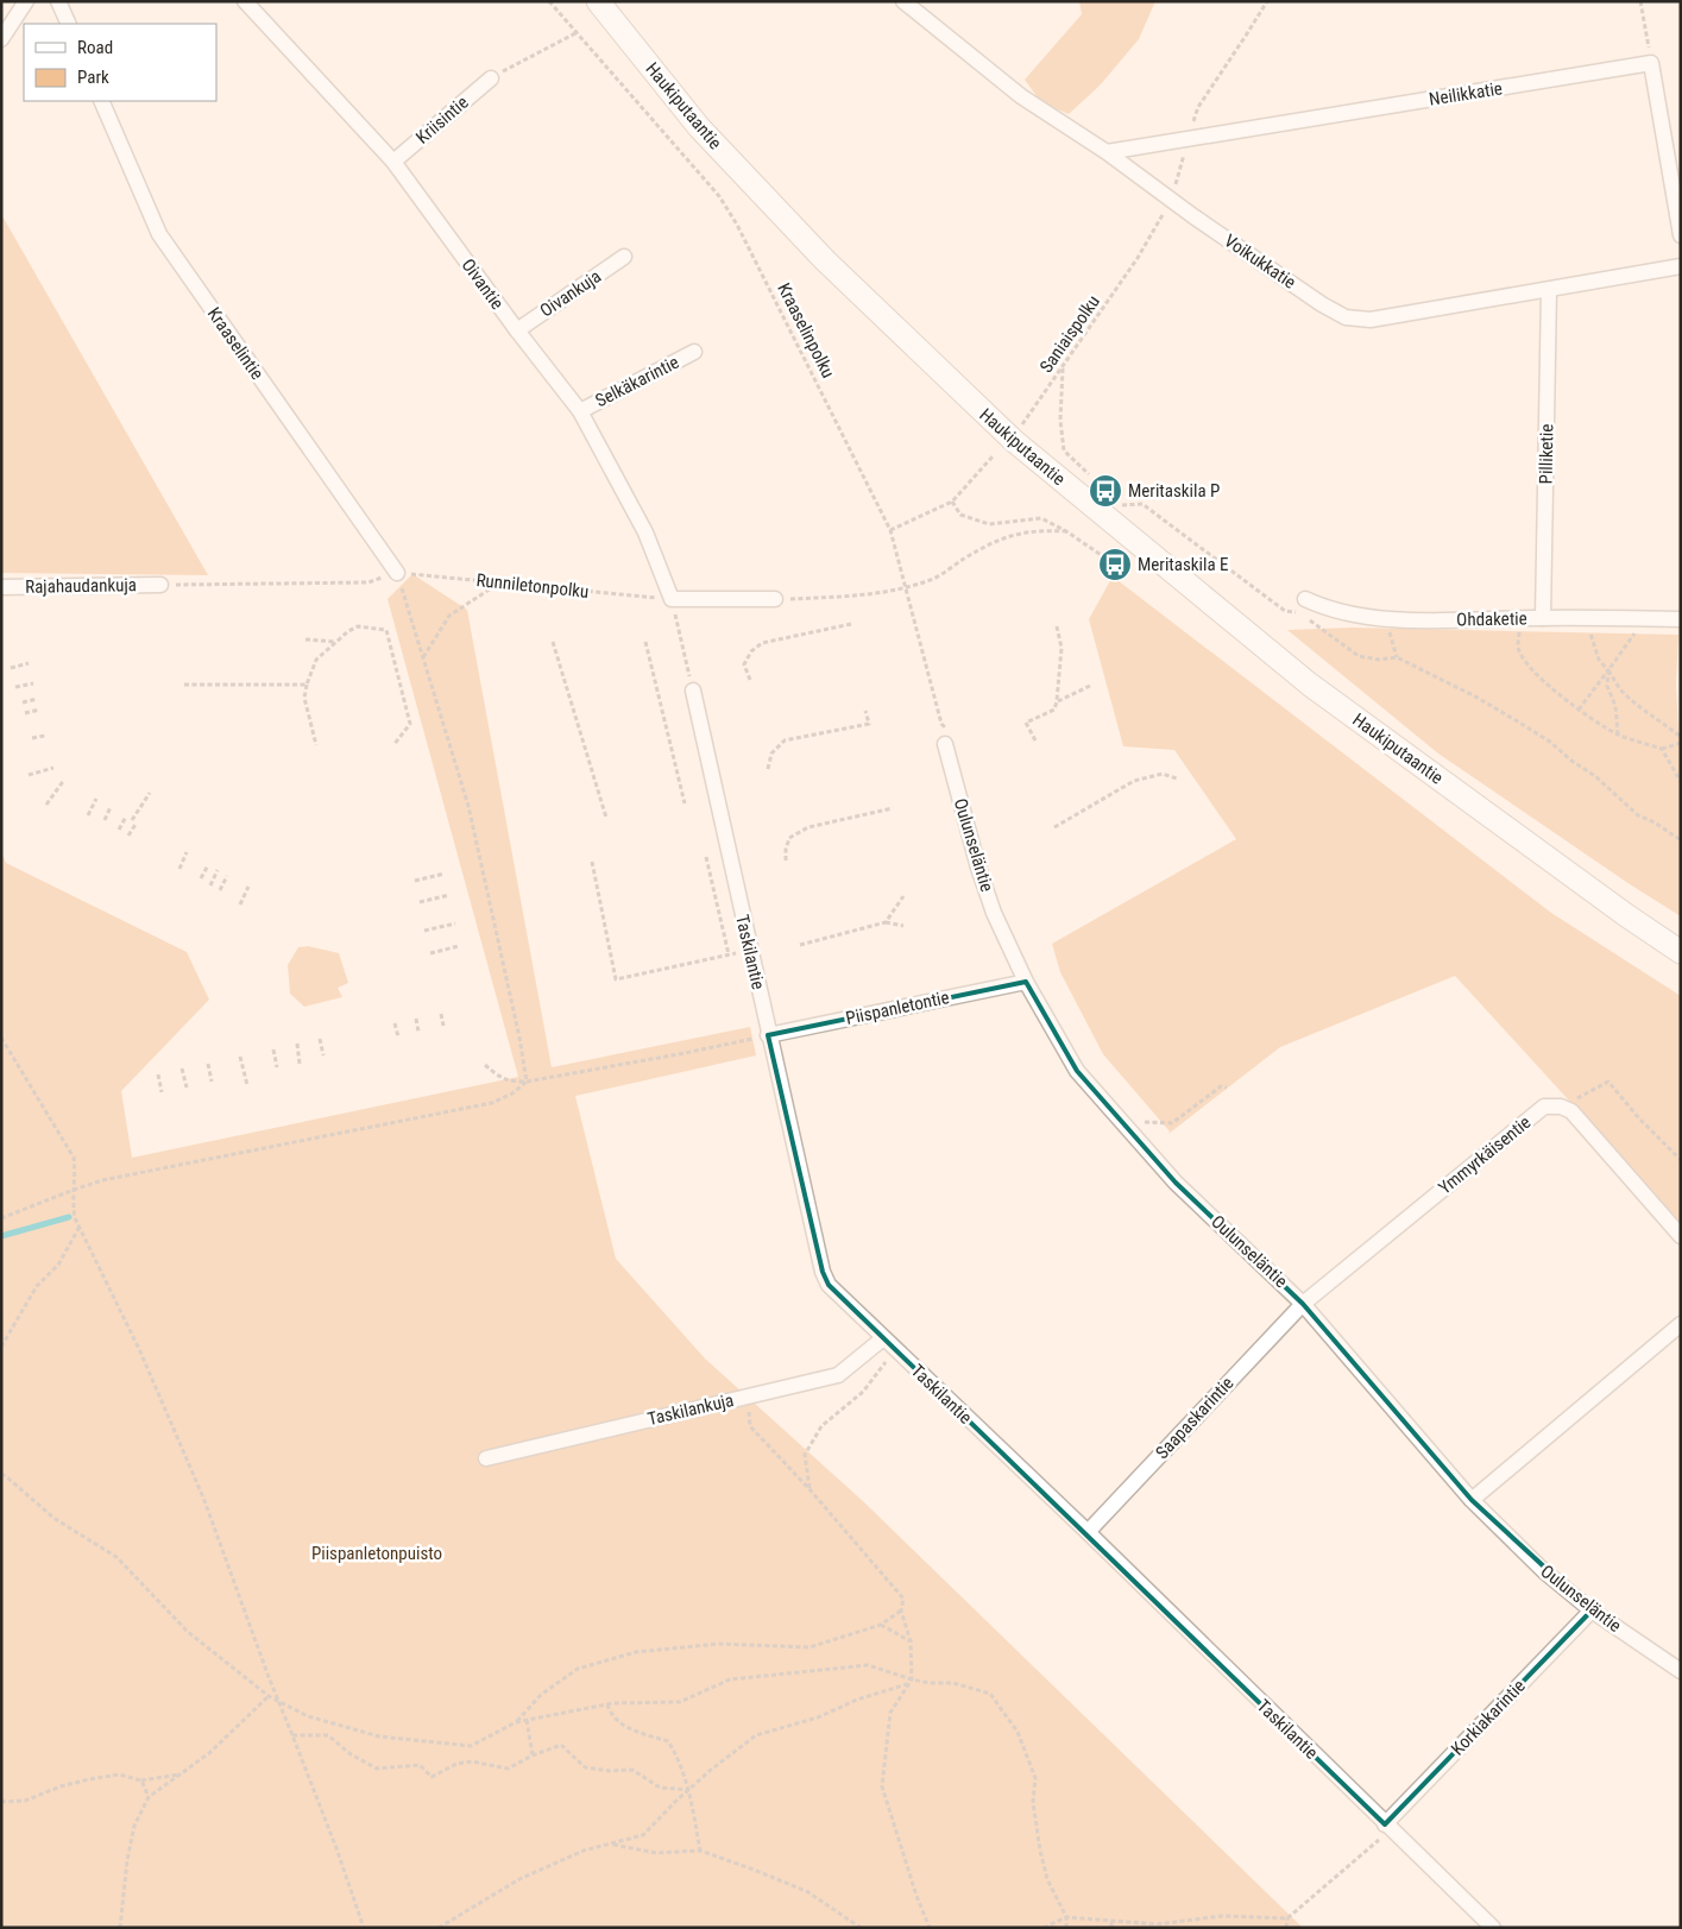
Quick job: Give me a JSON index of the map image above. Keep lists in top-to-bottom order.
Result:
{
  "streets": {
    "main road": ["Haukiputaantie"],
    "street": [
      "Neilikkatie",
      "Kriisintie",
      "Voikukkatie",
      "Oivantie",
      "Oivankuja",
      "Kraaselintie",
      "Selkäkarintie",
      "Pilliketie",
      "Rajahaudankuja",
      "Ohdaketie",
      "Oulunseläntie",
      "Taskilantie",
      "Piispanletontie",
      "Ymmyrkäisentie",
      "Taskilankuja",
      "Saapaskarintie",
      "Korkiakarintie"
    ],
    "path": ["Kraaselinpolku", "Saniaispolku", "Runniletonpolku"]
  },
  "crossings": [
    ["Neilikkatie", "Voikukkatie"],
    ["Kriisintie", "Oivantie"],
    ["Voikukkatie", "Pilliketie"],
    ["Oivantie", "Oivankuja"],
    ["Oivantie", "Selkäkarintie"],
    ["Oivantie", "Runniletonpolku"],
    ["Kraaselinpolku", "Oulunseläntie"],
    ["Kraaselintie", "Runniletonpolku"],
    ["Pilliketie", "Ohdaketie"],
    ["Rajahaudankuja", "Runniletonpolku"],
    ["Oulunseläntie", "Piispanletontie"],
    ["Oulunseläntie", "Ymmyrkäisentie"],
    ["Oulunseläntie", "Saapaskarintie"],
    ["Oulunseläntie", "Korkiakarintie"],
    ["Taskilantie", "Piispanletontie"],
    ["Taskilantie", "Taskilankuja"],
    ["Taskilantie", "Saapaskarintie"],
    ["Taskilantie", "Korkiakarintie"],
    ["Ymmyrkäisentie", "Saapaskarintie"]
  ],
  "parks": ["Piispanletonpuisto"],
  "places": {
    "bus stop": ["Meritaskila P", "Meritaskila E"]
  },
  "legend": ["Road", "Park"]
}
